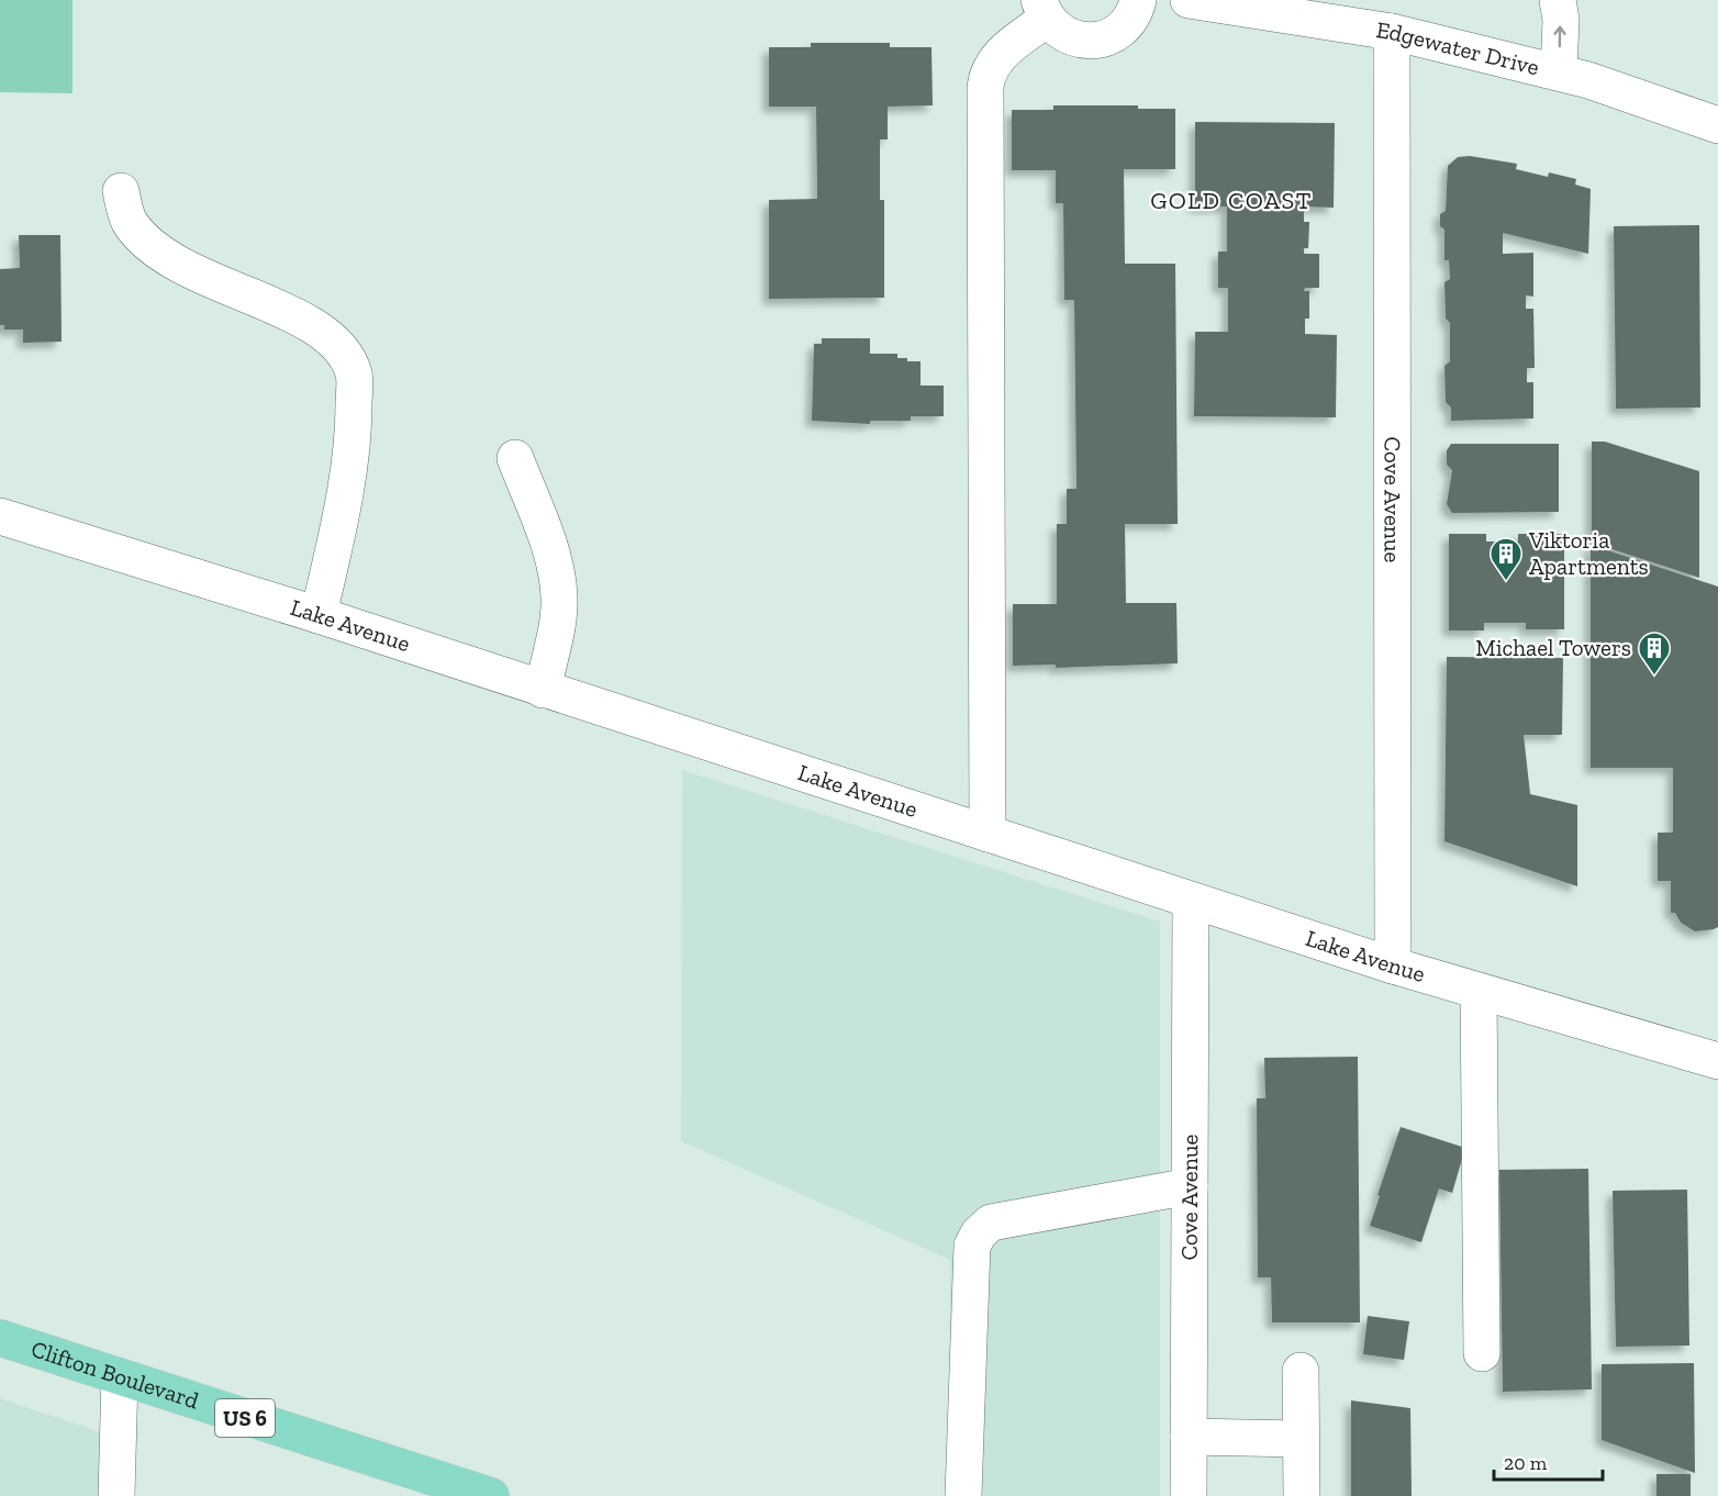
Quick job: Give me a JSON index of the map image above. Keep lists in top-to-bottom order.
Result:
{
  "streets": {
    "main road": ["Clifton Boulevard", "US 6"],
    "street": ["Edgewater Drive", "Cove Avenue", "Lake Avenue"]
  },
  "crossings": [
    ["Edgewater Drive", "Cove Avenue"],
    ["Cove Avenue", "Lake Avenue"]
  ],
  "districts": ["GOLD COAST"],
  "places": {
    "building": ["Viktoria Apartments", "Michael Towers"]
  },
  "scale_bar": "20 m"
}
